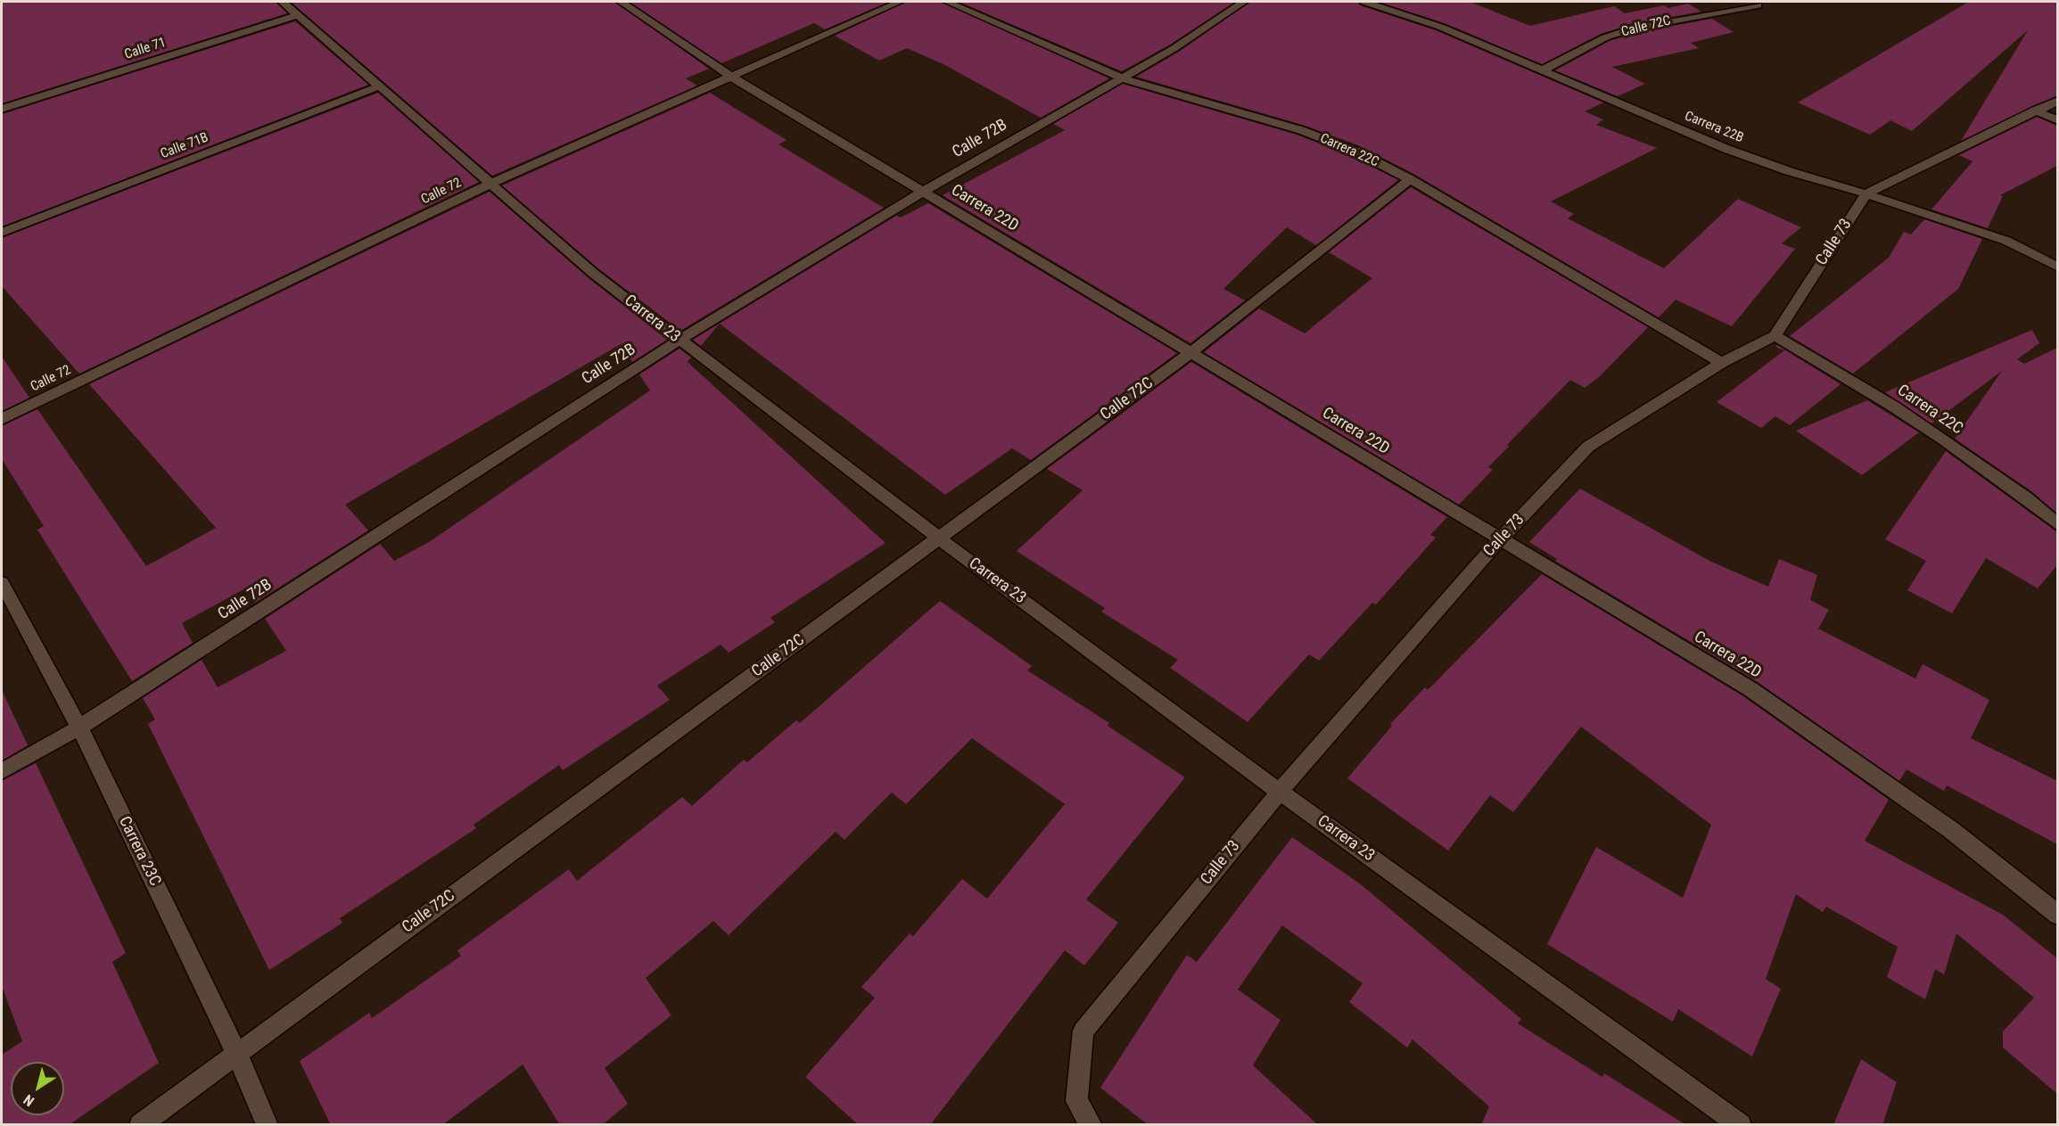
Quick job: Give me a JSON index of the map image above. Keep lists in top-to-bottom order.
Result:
{
  "streets": {
    "street": [
      "Calle 72C",
      "Calle 71",
      "Carrera 22B",
      "Calle 72B",
      "Calle 71B",
      "Carrera 22C",
      "Calle 72",
      "Carrera 22D",
      "Calle 73",
      "Carrera 23",
      "Carrera 23C"
    ]
  },
  "crossings": [
    ["Calle 72C", "Carrera 22B"],
    ["Calle 72C", "Carrera 22C"],
    ["Calle 72C", "Carrera 22D"],
    ["Calle 72C", "Carrera 23"],
    ["Calle 72C", "Carrera 23C"],
    ["Calle 71", "Carrera 23"],
    ["Carrera 22B", "Calle 73"],
    ["Calle 72B", "Carrera 22C"],
    ["Calle 72B", "Carrera 22D"],
    ["Calle 72B", "Carrera 23"],
    ["Calle 72B", "Carrera 23C"],
    ["Calle 71B", "Carrera 23"],
    ["Carrera 22C", "Calle 73"],
    ["Calle 72", "Carrera 22D"],
    ["Calle 72", "Carrera 23"],
    ["Carrera 22D", "Calle 73"],
    ["Calle 73", "Carrera 23"]
  ],
  "north": "bottom left"
}
